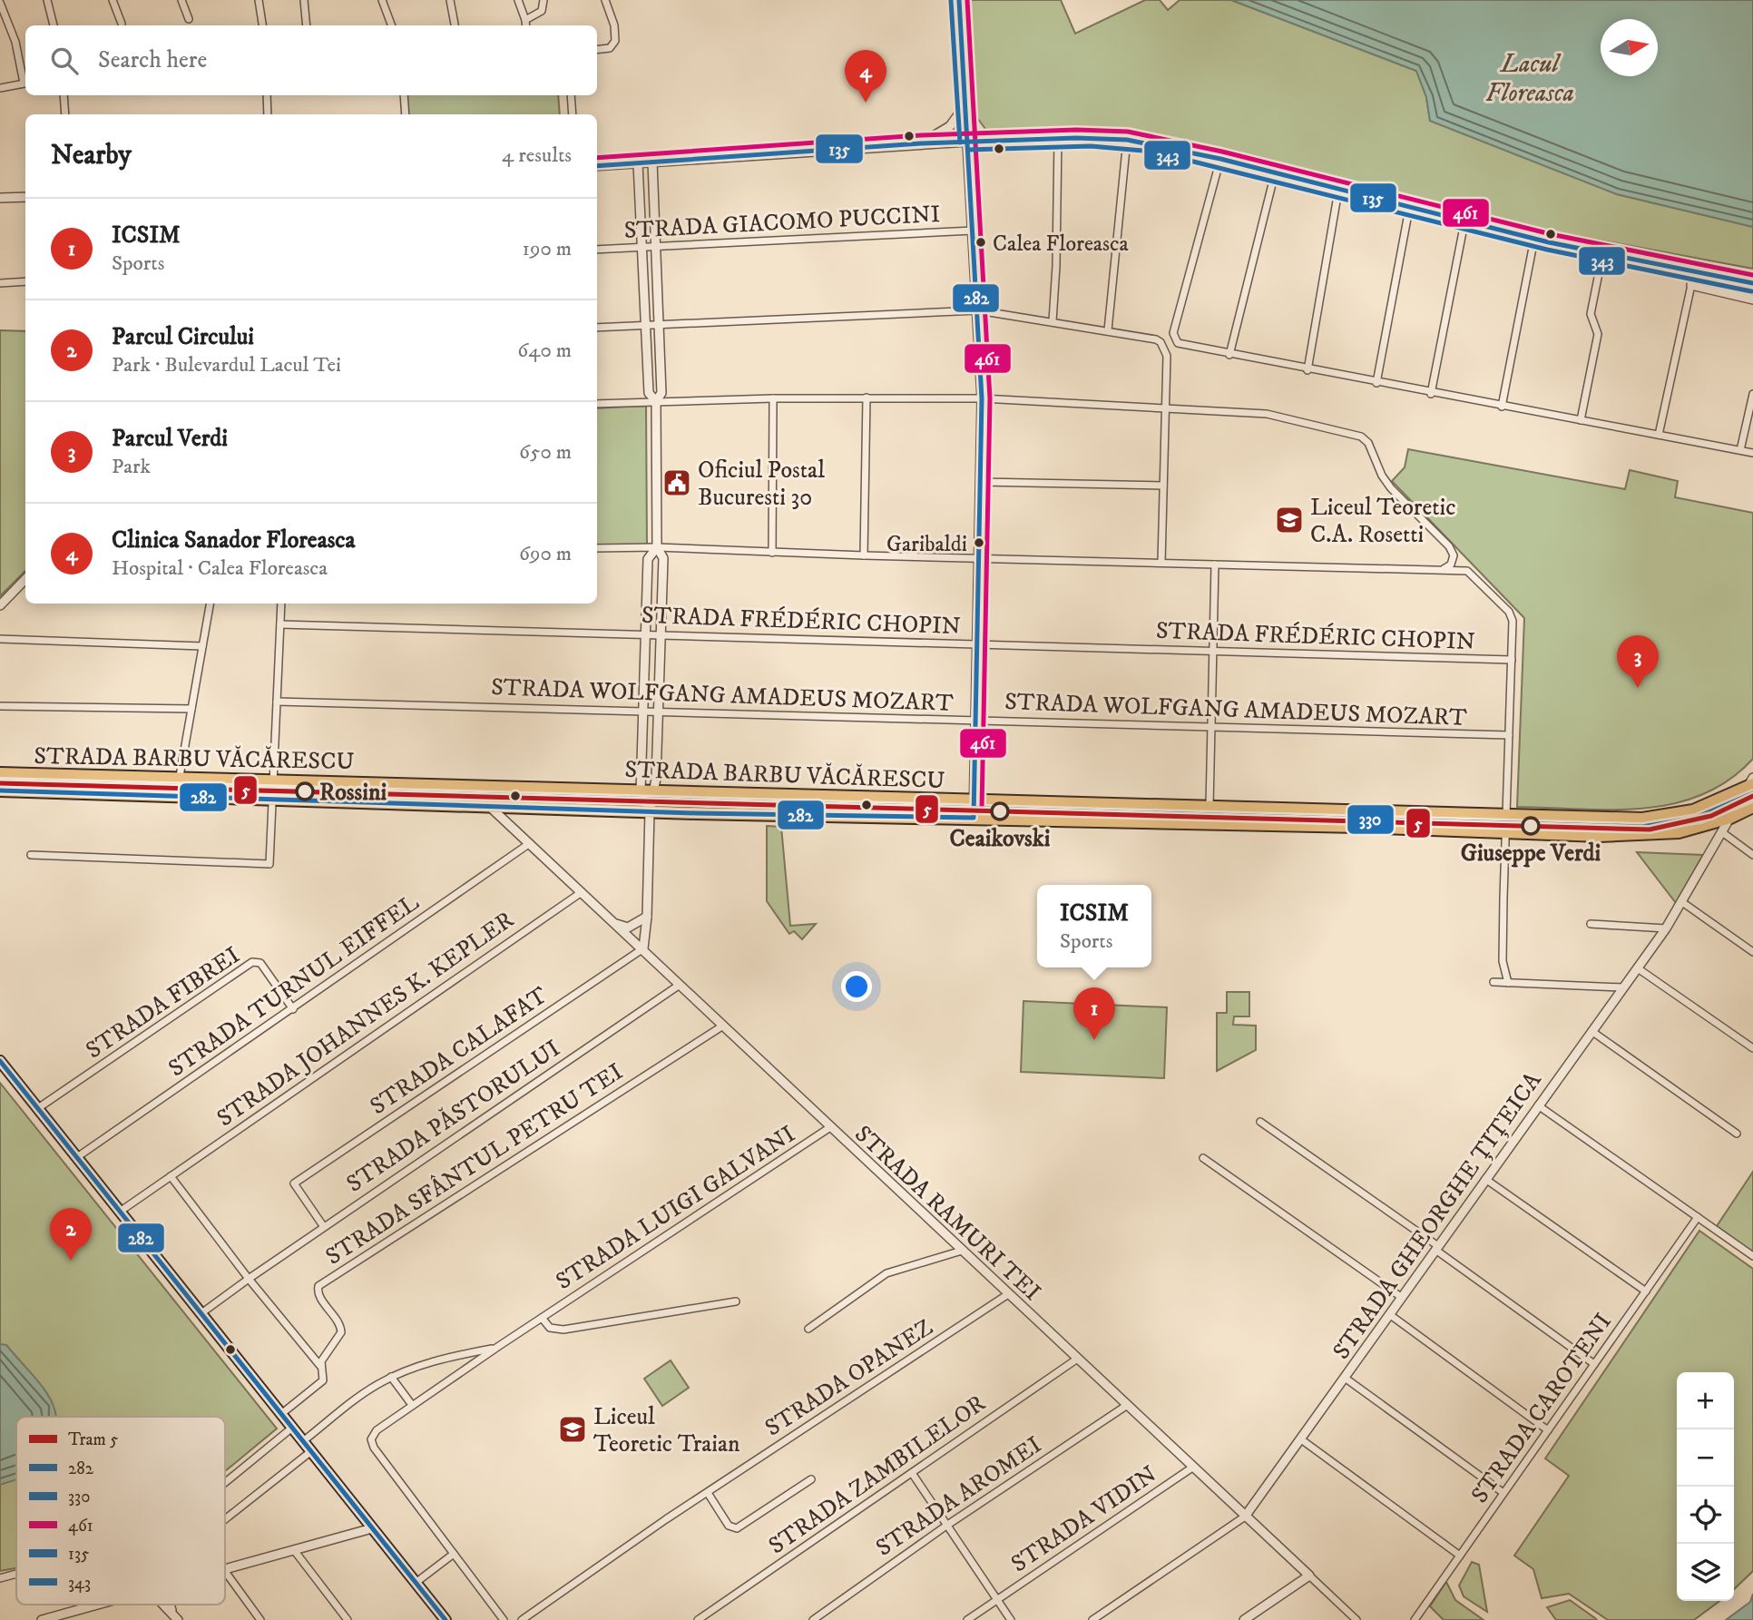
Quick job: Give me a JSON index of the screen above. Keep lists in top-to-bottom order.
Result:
{
  "streets": {
    "main road": ["STRADA BARBU VĂCĂRESCU"],
    "street": [
      "STRADA GIACOMO PUCCINI",
      "STRADA FRÉDÉRIC CHOPIN",
      "STRADA WOLFGANG AMADEUS MOZART",
      "STRADA TURNUL EIFFEL",
      "STRADA FIBREI",
      "STRADA JOHANNES K. KEPLER",
      "STRADA CALAFAT",
      "STRADA PĂSTORULUI",
      "STRADA SFÂNTUL PETRU TEI",
      "STRADA LUIGI GALVANI",
      "STRADA RAMURI TEI",
      "STRADA GHEORGHE ȚIȚEICA",
      "STRADA OPANEZ",
      "STRADA CAROTENI",
      "STRADA ZAMBILELOR",
      "STRADA AROMEI",
      "STRADA VIDIN"
    ]
  },
  "crossings": [
    ["STRADA BARBU VĂCĂRESCU", "STRADA RAMURI TEI"],
    ["STRADA BARBU VĂCĂRESCU", "STRADA GHEORGHE ȚIȚEICA"],
    ["STRADA TURNUL EIFFEL", "STRADA FIBREI"],
    ["STRADA TURNUL EIFFEL", "STRADA RAMURI TEI"],
    ["STRADA JOHANNES K. KEPLER", "STRADA RAMURI TEI"],
    ["STRADA CALAFAT", "STRADA PĂSTORULUI"],
    ["STRADA CALAFAT", "STRADA RAMURI TEI"],
    ["STRADA PĂSTORULUI", "STRADA RAMURI TEI"],
    ["STRADA SFÂNTUL PETRU TEI", "STRADA RAMURI TEI"],
    ["STRADA LUIGI GALVANI", "STRADA RAMURI TEI"],
    ["STRADA RAMURI TEI", "STRADA GHEORGHE ȚIȚEICA"],
    ["STRADA RAMURI TEI", "STRADA OPANEZ"],
    ["STRADA RAMURI TEI", "STRADA ZAMBILELOR"],
    ["STRADA RAMURI TEI", "STRADA AROMEI"],
    ["STRADA RAMURI TEI", "STRADA VIDIN"],
    ["STRADA ZAMBILELOR", "STRADA VIDIN"],
    ["STRADA AROMEI", "STRADA VIDIN"]
  ],
  "water": ["Lacul Floreasca"],
  "places": {
    "other": [
      "Calea Floreasca",
      "Garibaldi",
      "Rossini",
      "Ceaikovski",
      "Giuseppe Verdi"
    ],
    "public building": ["Oficiul Postal Bucuresti 30"],
    "school or university": ["Liceul Teoretic C.A. Rosetti", "Liceul Teoretic Traian"]
  },
  "lines": [
    "transit line 282",
    "transit line 461",
    "transit line 343",
    "transit line 135",
    "transit line 330",
    "tram line 5"
  ],
  "legend": [
    "Tram 5",
    "282",
    "330",
    "461",
    "135",
    "343"
  ],
  "north": "right",
  "page": {
    "search": "Search here",
    "pins": [
      "4",
      "3",
      "1",
      "2"
    ],
    "heading": ["Nearby", "4 results"],
    "list": [
      {
        "mark": "1",
        "name": "ICSIM",
        "note": "Sports",
        "value": "190 m"
      },
      {
        "mark": "2",
        "name": "Parcul Circului",
        "note": "Park · Bulevardul Lacul Tei",
        "value": "640 m"
      },
      {
        "mark": "3",
        "name": "Parcul Verdi",
        "note": "Park",
        "value": "650 m"
      },
      {
        "mark": "4",
        "name": "Clinica Sanador Floreasca",
        "note": "Hospital · Calea Floreasca",
        "value": "690 m"
      }
    ],
    "popup": ["ICSIM", "Sports"],
    "map_buttons": ["+", "−"]
  }
}
